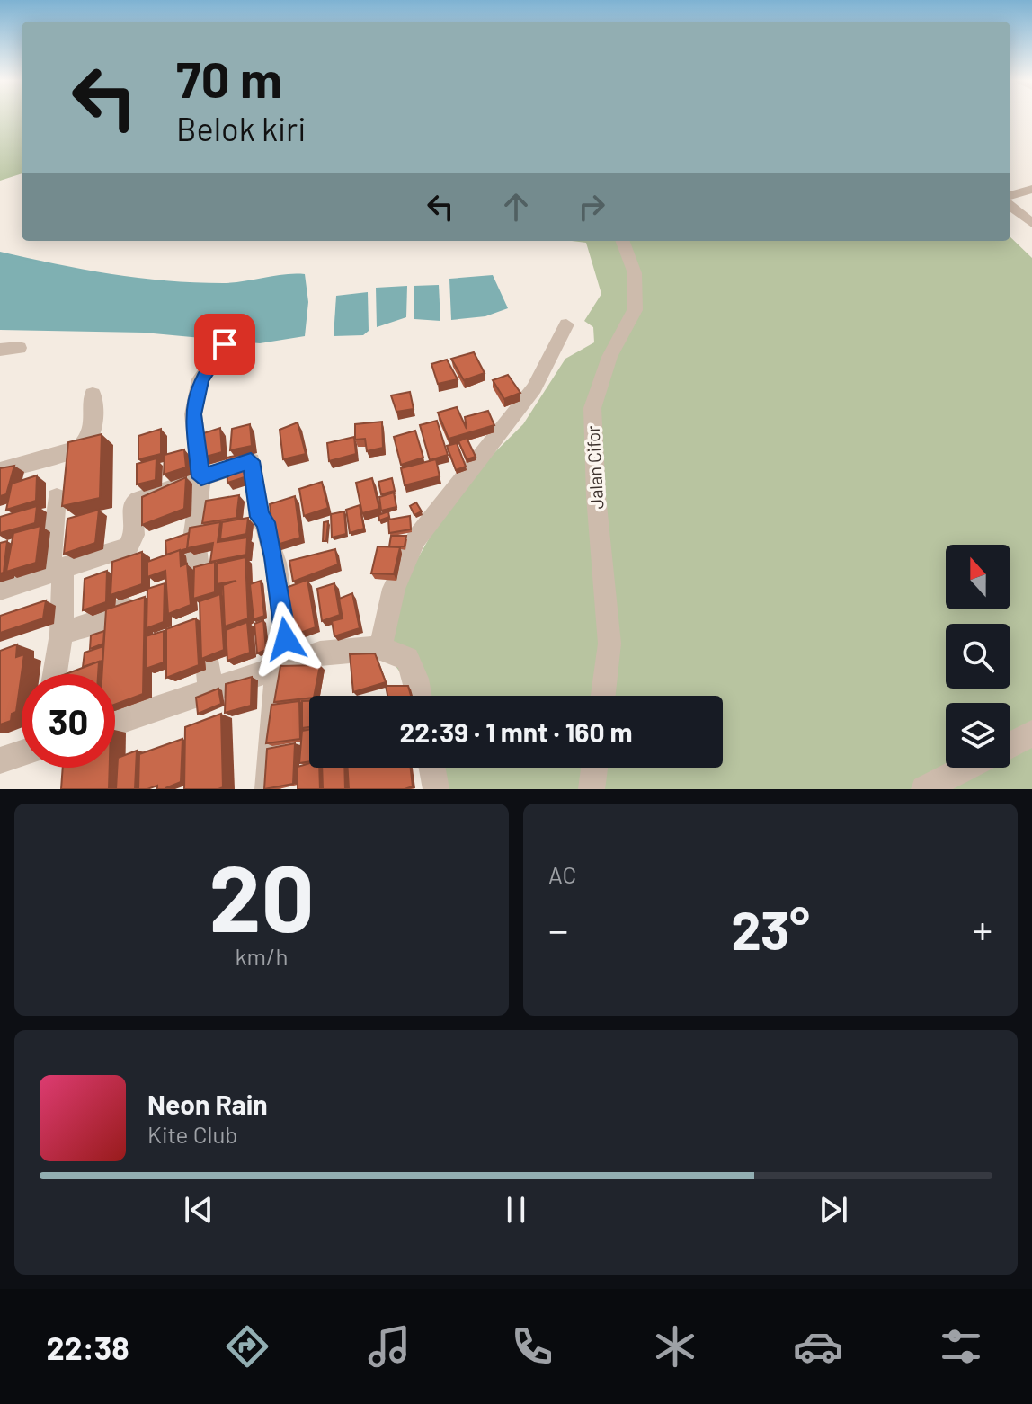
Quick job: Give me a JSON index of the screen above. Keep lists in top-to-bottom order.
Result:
{
  "streets": {
    "street": ["Jalan Cifor"]
  },
  "north": "top",
  "page": {
    "turn": ["70 m", "Belok kiri"],
    "limit": "30",
    "trip": "22:39 · 1 mnt · 160 m",
    "tile": [
      ["20", "km/h"],
      "AC"
    ],
    "heat": ["−", "23°", "+"],
    "song": ["Neon Rain", "Kite Club"],
    "tabs": "22:38"
  }
}
